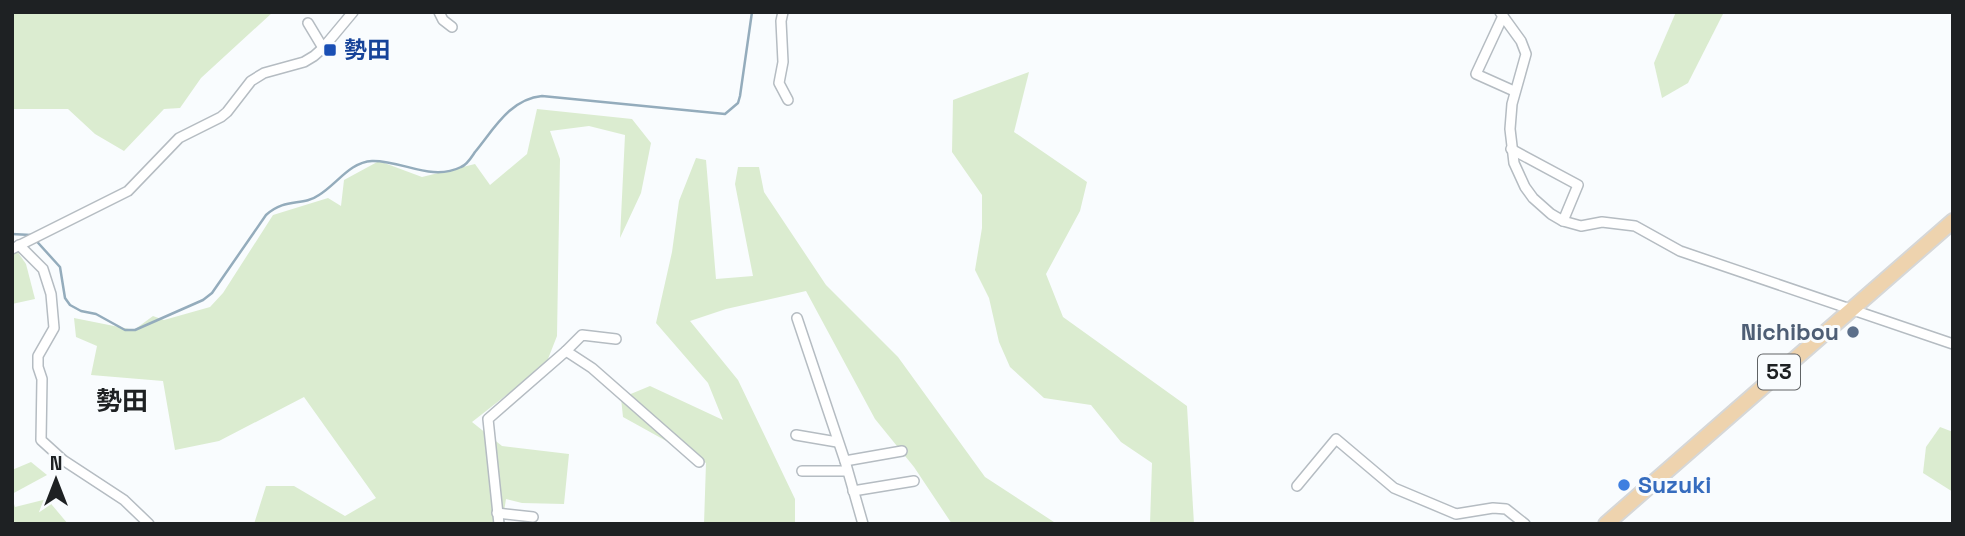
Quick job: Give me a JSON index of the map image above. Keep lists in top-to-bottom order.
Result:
{
  "streets": {
    "main road": ["53"]
  },
  "districts": ["勢田"],
  "places": {
    "transit": ["勢田"],
    "other": ["Nichibou", "Suzuki"]
  },
  "north": "top"
}
